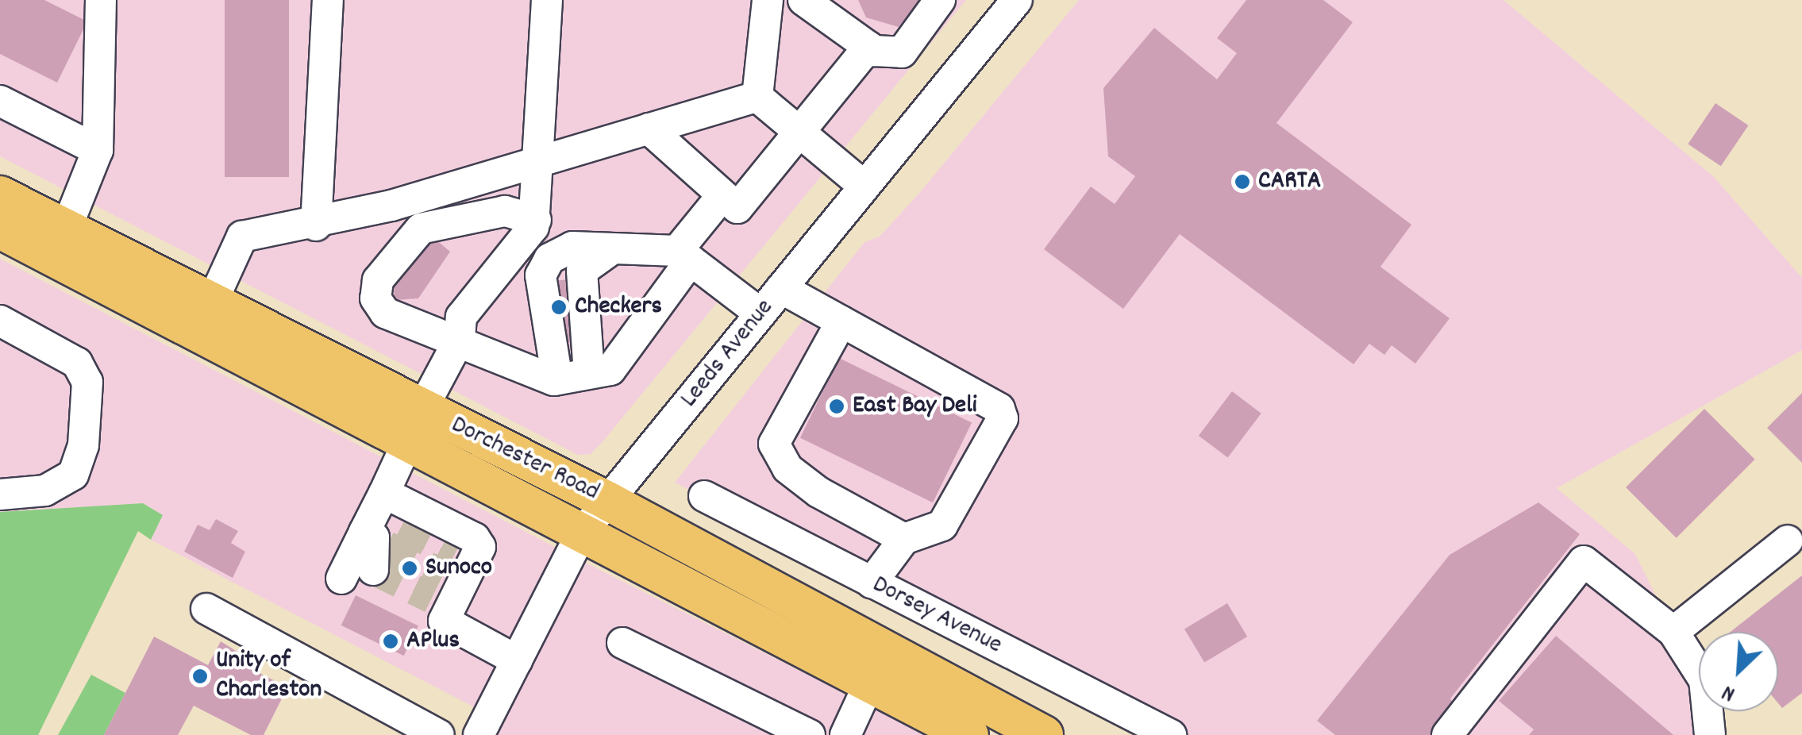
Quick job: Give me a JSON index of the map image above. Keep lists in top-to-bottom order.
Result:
{
  "streets": {
    "main road": ["Dorchester Road"],
    "street": ["Leeds Avenue", "Dorsey Avenue"]
  },
  "crossings": [
    ["Leeds Avenue", "Dorchester Road"]
  ],
  "places": [
    "CARTA",
    "Checkers",
    "East Bay Deli",
    "Sunoco",
    "APlus",
    "Unity of Charleston"
  ],
  "north": "bottom left"
}
